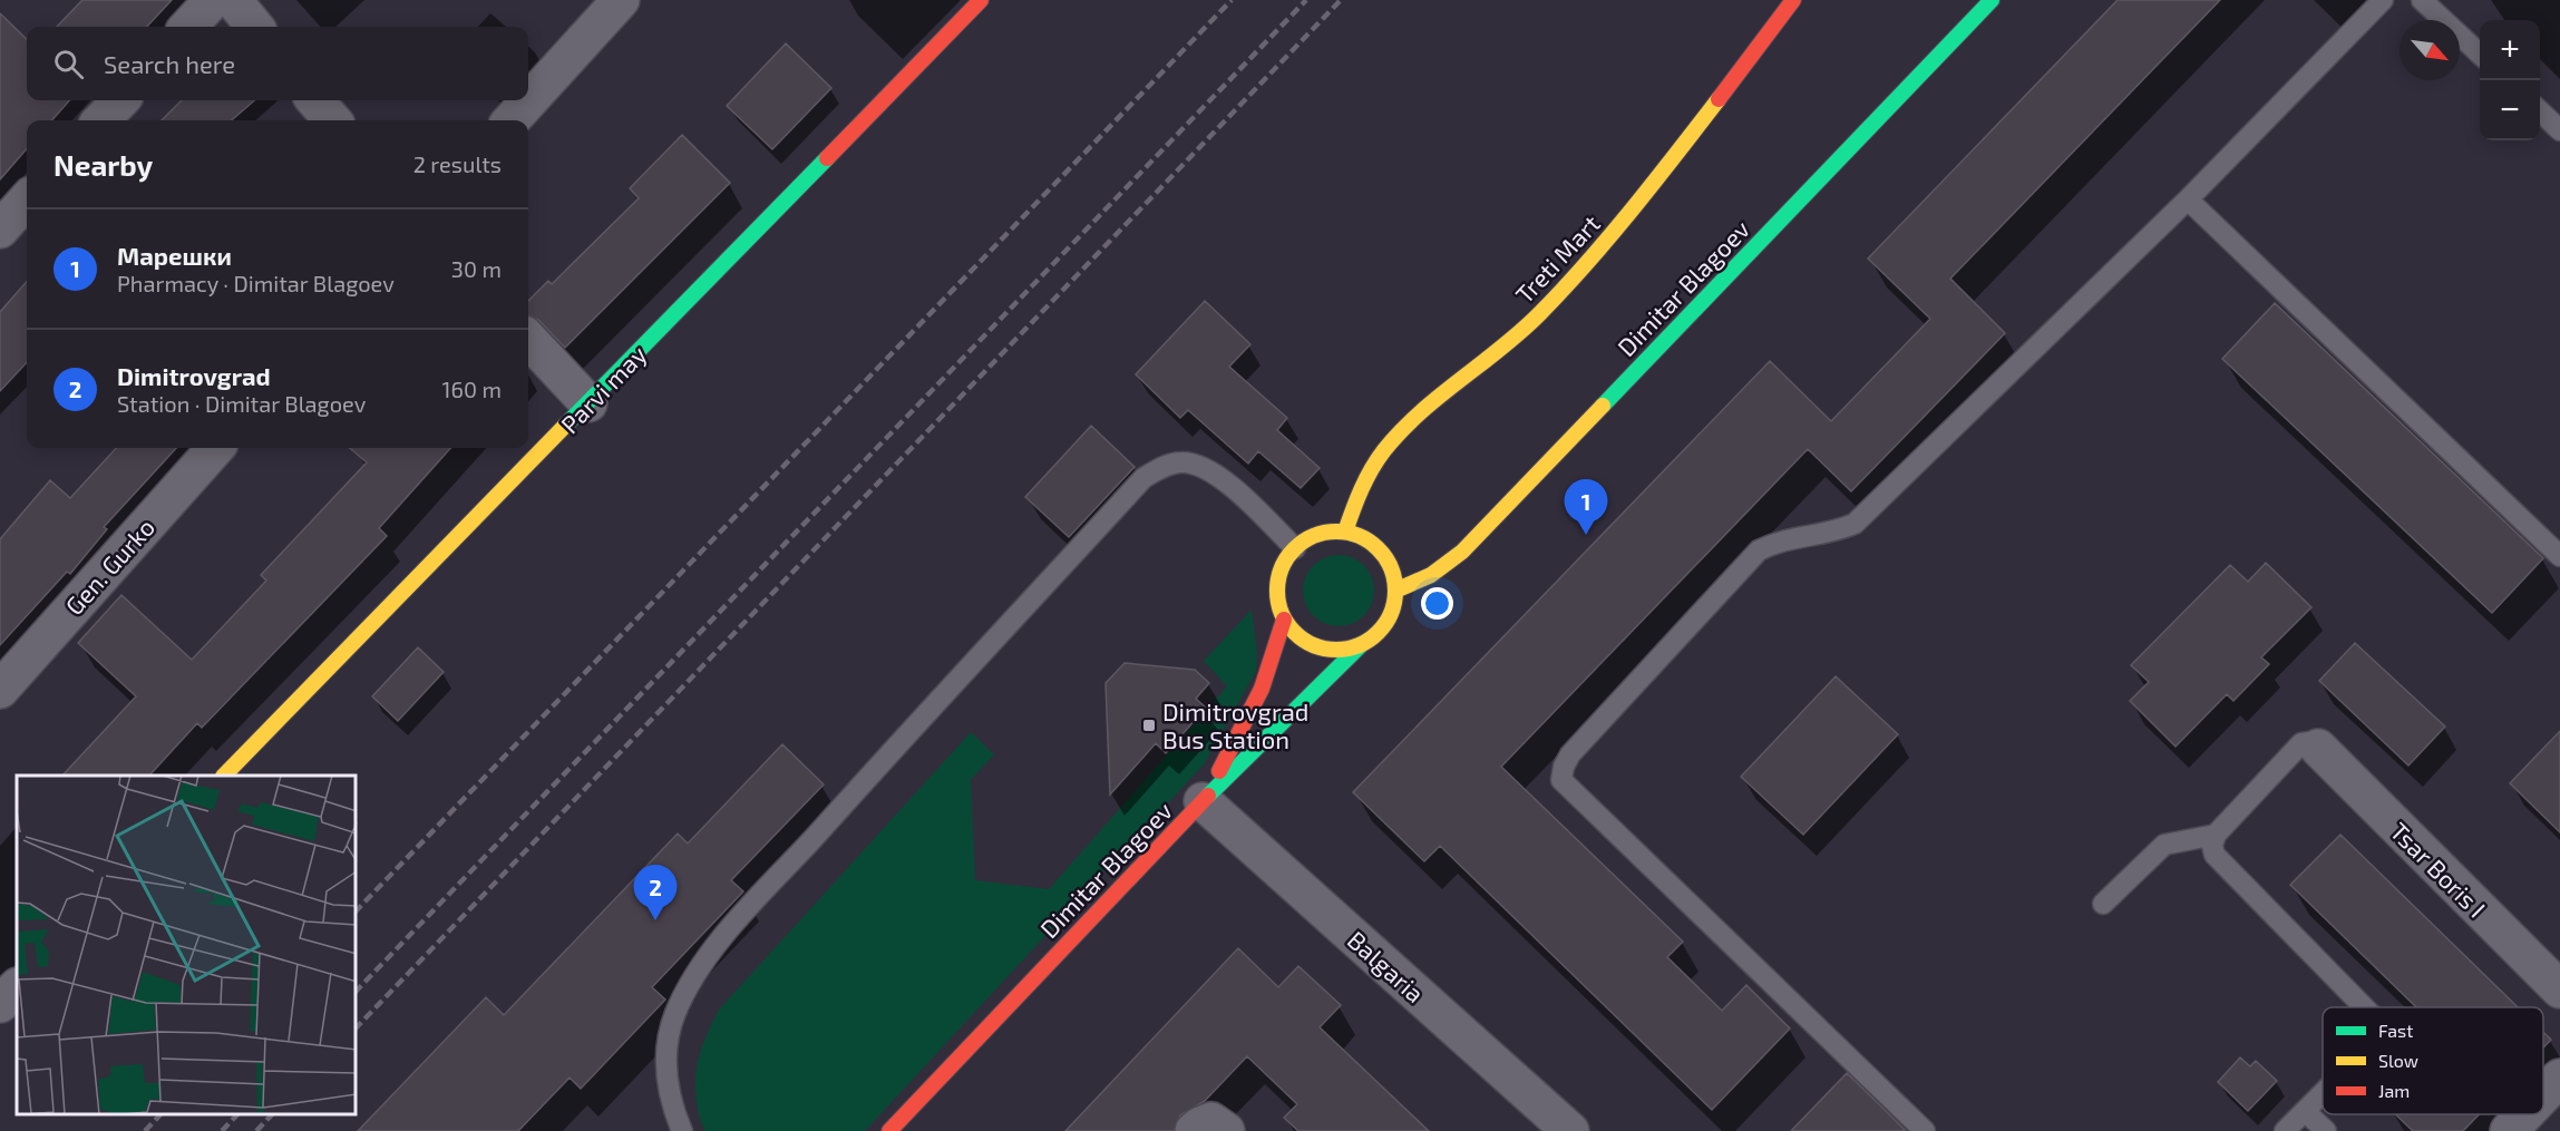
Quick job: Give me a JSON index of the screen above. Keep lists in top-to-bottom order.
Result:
{
  "streets": {
    "street": [
      "Treti Mart",
      "Dimitar Blagoev",
      "Parvi may",
      "Gen. Gurko",
      "Tsar Boris I",
      "Balgaria"
    ]
  },
  "crossings": [
    ["Treti Mart", "Dimitar Blagoev"],
    ["Dimitar Blagoev", "Balgaria"]
  ],
  "places": {
    "transit": ["Dimitrovgrad Bus Station"]
  },
  "legend": ["Fast", "Slow", "Jam"],
  "north": "bottom right",
  "page": {
    "map_buttons": ["+", "−"],
    "search": "Search here",
    "heading": ["Nearby", "2 results"],
    "list": [
      {
        "mark": "1",
        "name": "Марешки",
        "note": "Pharmacy · Dimitar Blagoev",
        "value": "30 m"
      },
      {
        "mark": "2",
        "name": "Dimitrovgrad",
        "note": "Station · Dimitar Blagoev",
        "value": "160 m"
      }
    ],
    "pins": ["1", "2"]
  }
}
